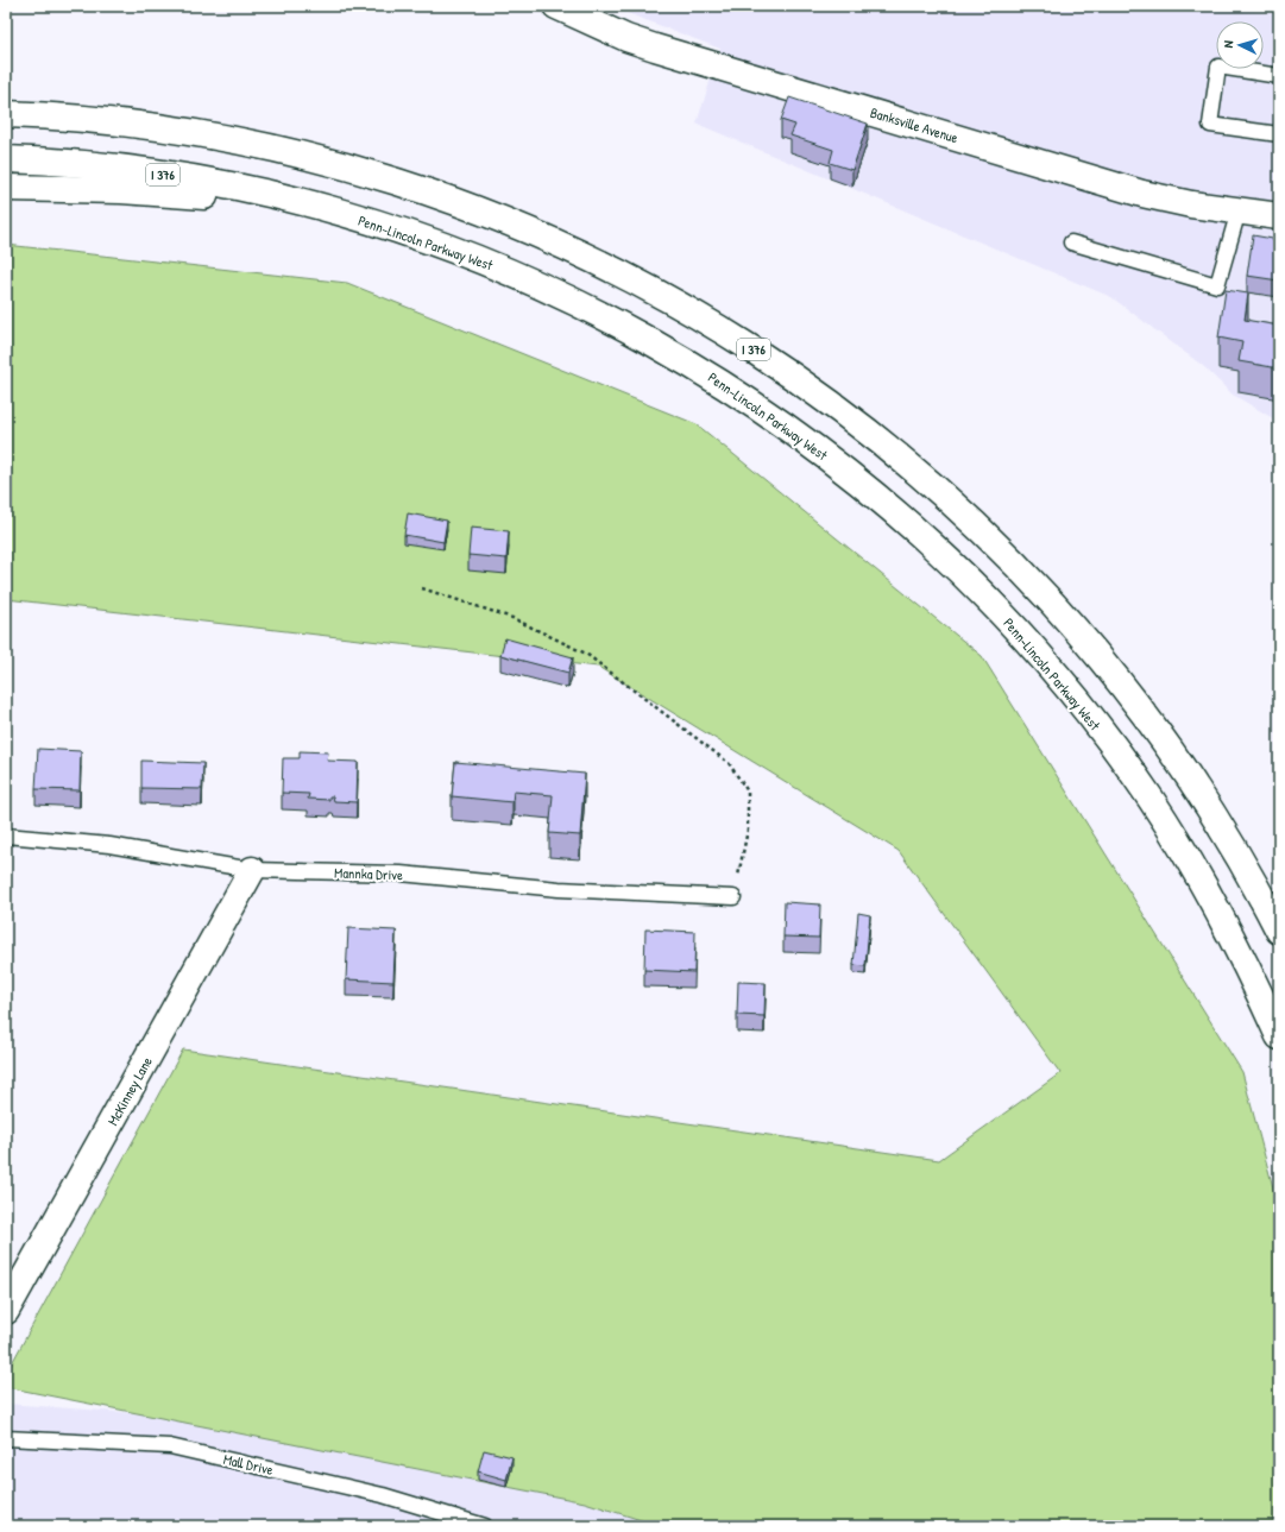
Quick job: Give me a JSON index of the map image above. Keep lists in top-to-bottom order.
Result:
{
  "streets": {
    "main road": [
      "Banksville Avenue",
      "I 376",
      "Penn-Lincoln Parkway West",
      "McKinney Lane"
    ],
    "lane": ["Mannka Drive", "Mall Drive"]
  },
  "crossings": [
    ["Mannka Drive", "McKinney Lane"]
  ],
  "north": "left"
}
